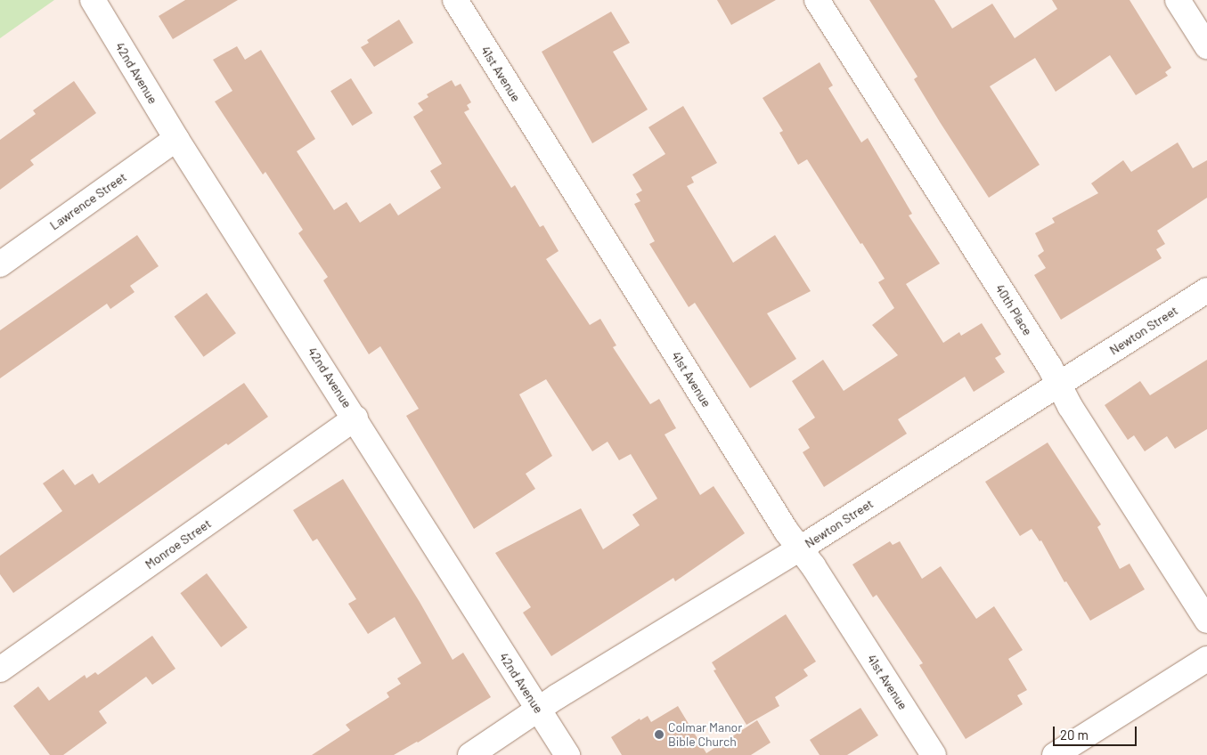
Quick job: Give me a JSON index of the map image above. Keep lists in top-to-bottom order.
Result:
{
  "streets": {
    "street": [
      "42nd Avenue",
      "41st Avenue",
      "Lawrence Street",
      "40th Place",
      "Newton Street",
      "Monroe Street"
    ]
  },
  "crossings": [
    ["42nd Avenue", "Lawrence Street"],
    ["42nd Avenue", "Newton Street"],
    ["42nd Avenue", "Monroe Street"],
    ["41st Avenue", "Newton Street"],
    ["40th Place", "Newton Street"]
  ],
  "places": ["Colmar Manor Bible Church"],
  "scale_bar": "20 m"
}
